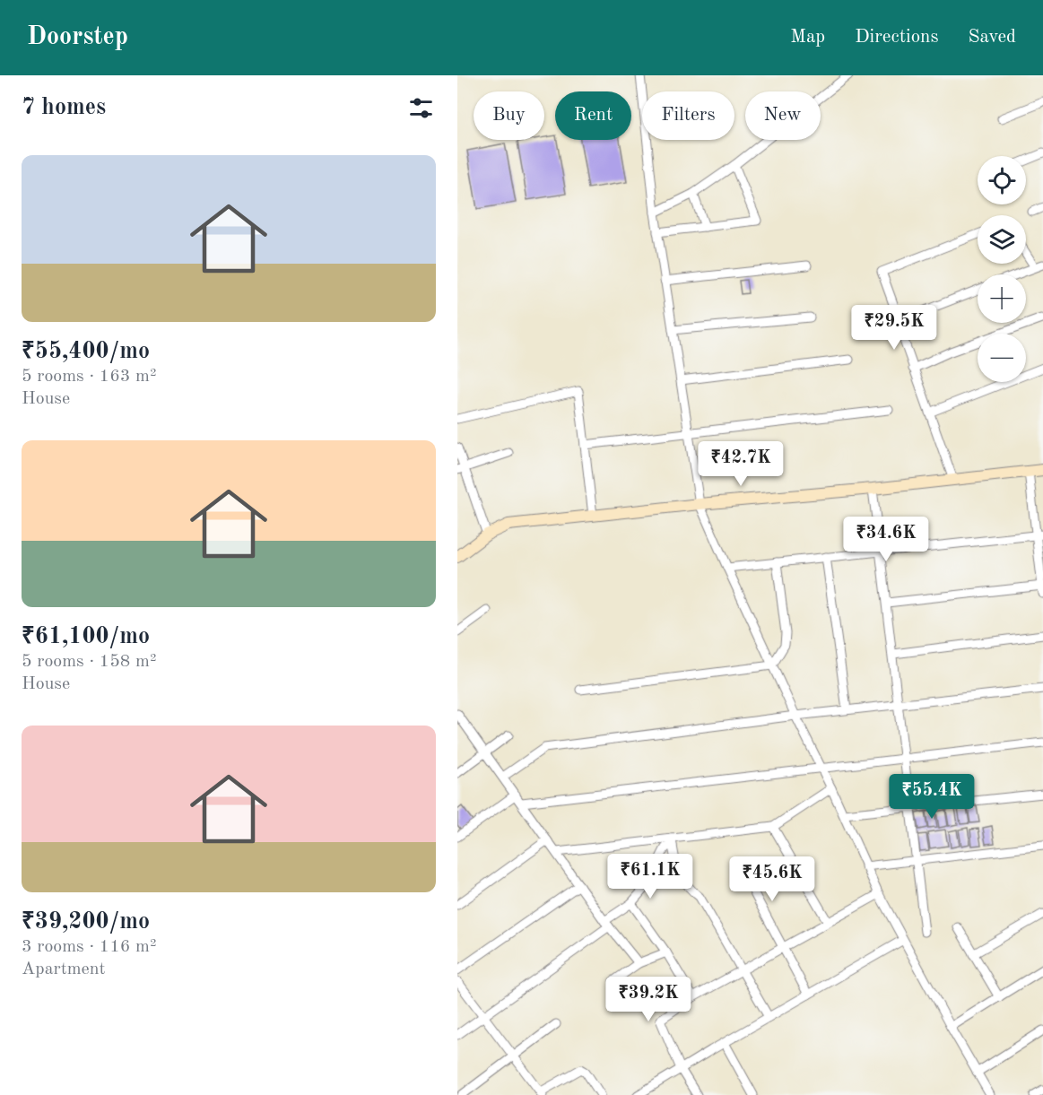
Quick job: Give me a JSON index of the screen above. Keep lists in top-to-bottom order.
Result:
{
  "page": {
    "header": "Doorstep",
    "nav": ["Map", "Directions", "Saved"],
    "heading": "7 homes",
    "chip": [
      "Buy",
      "Rent",
      "Filters",
      "New"
    ],
    "list": [
      {
        "name": "₹55,400/mo",
        "note": "5 rooms · 163 m² · House"
      },
      {
        "name": "₹61,100/mo",
        "note": "5 rooms · 158 m² · House"
      },
      {
        "name": "₹39,200/mo",
        "note": "3 rooms · 116 m² · Apartment"
      }
    ],
    "map_buttons": ["+", "−"],
    "price": [
      "₹29.5K",
      "₹42.7K",
      "₹34.6K",
      "₹55.4K",
      "₹61.1K",
      "₹45.6K",
      "₹39.2K"
    ]
  }
}
